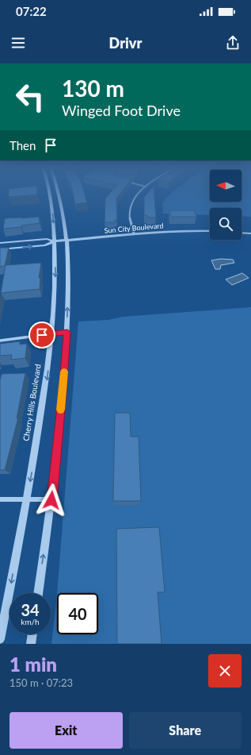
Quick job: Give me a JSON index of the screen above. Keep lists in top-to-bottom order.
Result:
{
  "streets": {
    "street": ["Sun City Boulevard", "Cherry Hills Boulevard"]
  },
  "crossings": [
    ["Sun City Boulevard", "Cherry Hills Boulevard"]
  ],
  "north": "left",
  "page": {
    "status": "07:22",
    "header": "Drivr",
    "turn": ["130 m", "Winged Foot Drive"],
    "then": "Then",
    "speed": "34 km/h",
    "limit": "40",
    "heading": ["1 min", "150 m · 07:23"],
    "buttons": ["Exit", "Share"]
  }
}
